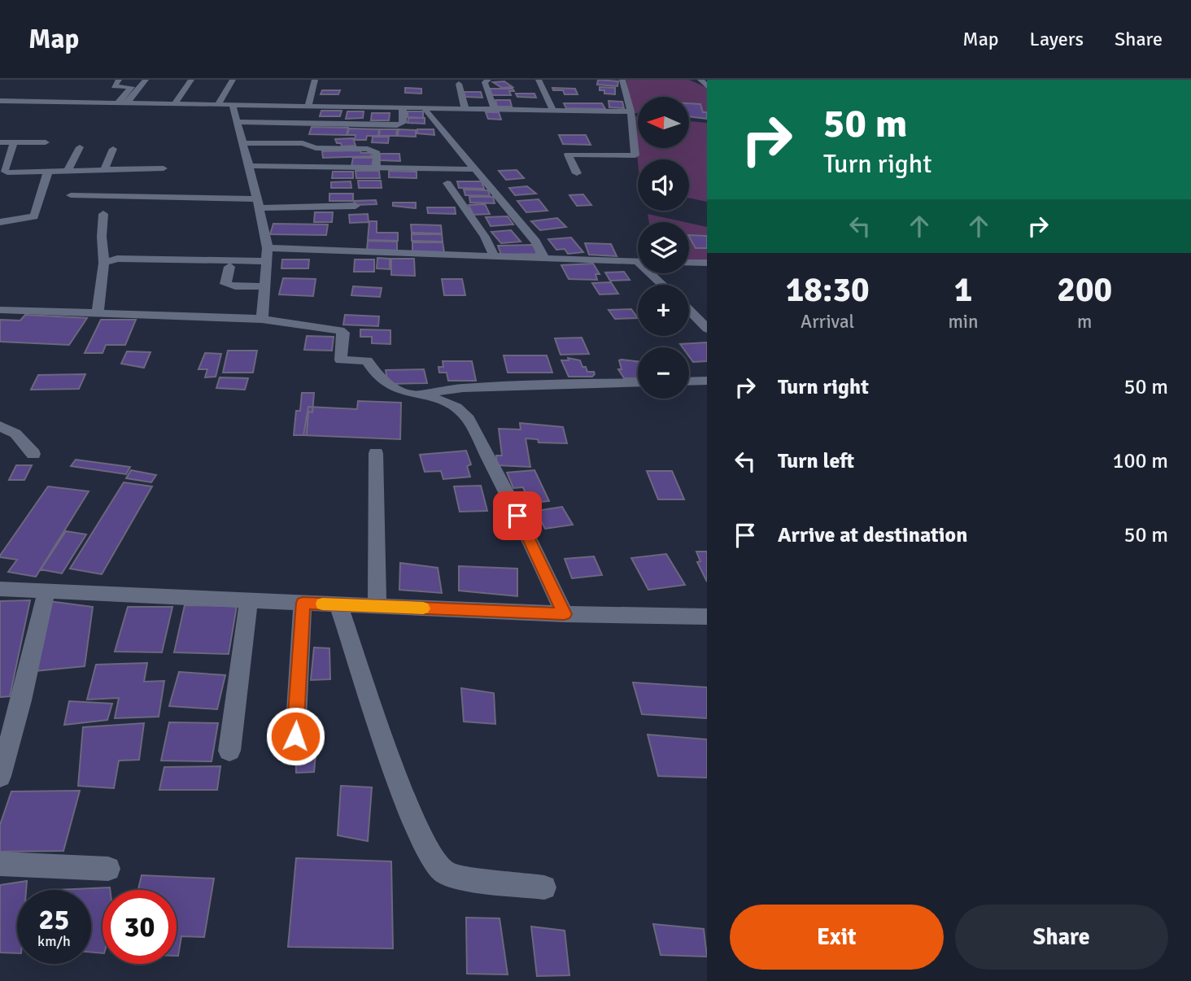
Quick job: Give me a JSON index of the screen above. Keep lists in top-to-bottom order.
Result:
{
  "north": "left",
  "page": {
    "header": "Map",
    "nav": ["Map", "Layers", "Share"],
    "turn": ["50 m", "Turn right"],
    "map_buttons": ["+", "−"],
    "eta": [
      "18:30",
      "Arrival",
      "1",
      "min",
      "200",
      "m"
    ],
    "list": [
      {
        "name": "Turn right",
        "value": "50 m"
      },
      {
        "name": "Turn left",
        "value": "100 m"
      },
      {
        "name": "Arrive at destination",
        "value": "50 m"
      }
    ],
    "speed": "25 km/h",
    "limit": "30",
    "buttons": ["Exit", "Share"]
  }
}
